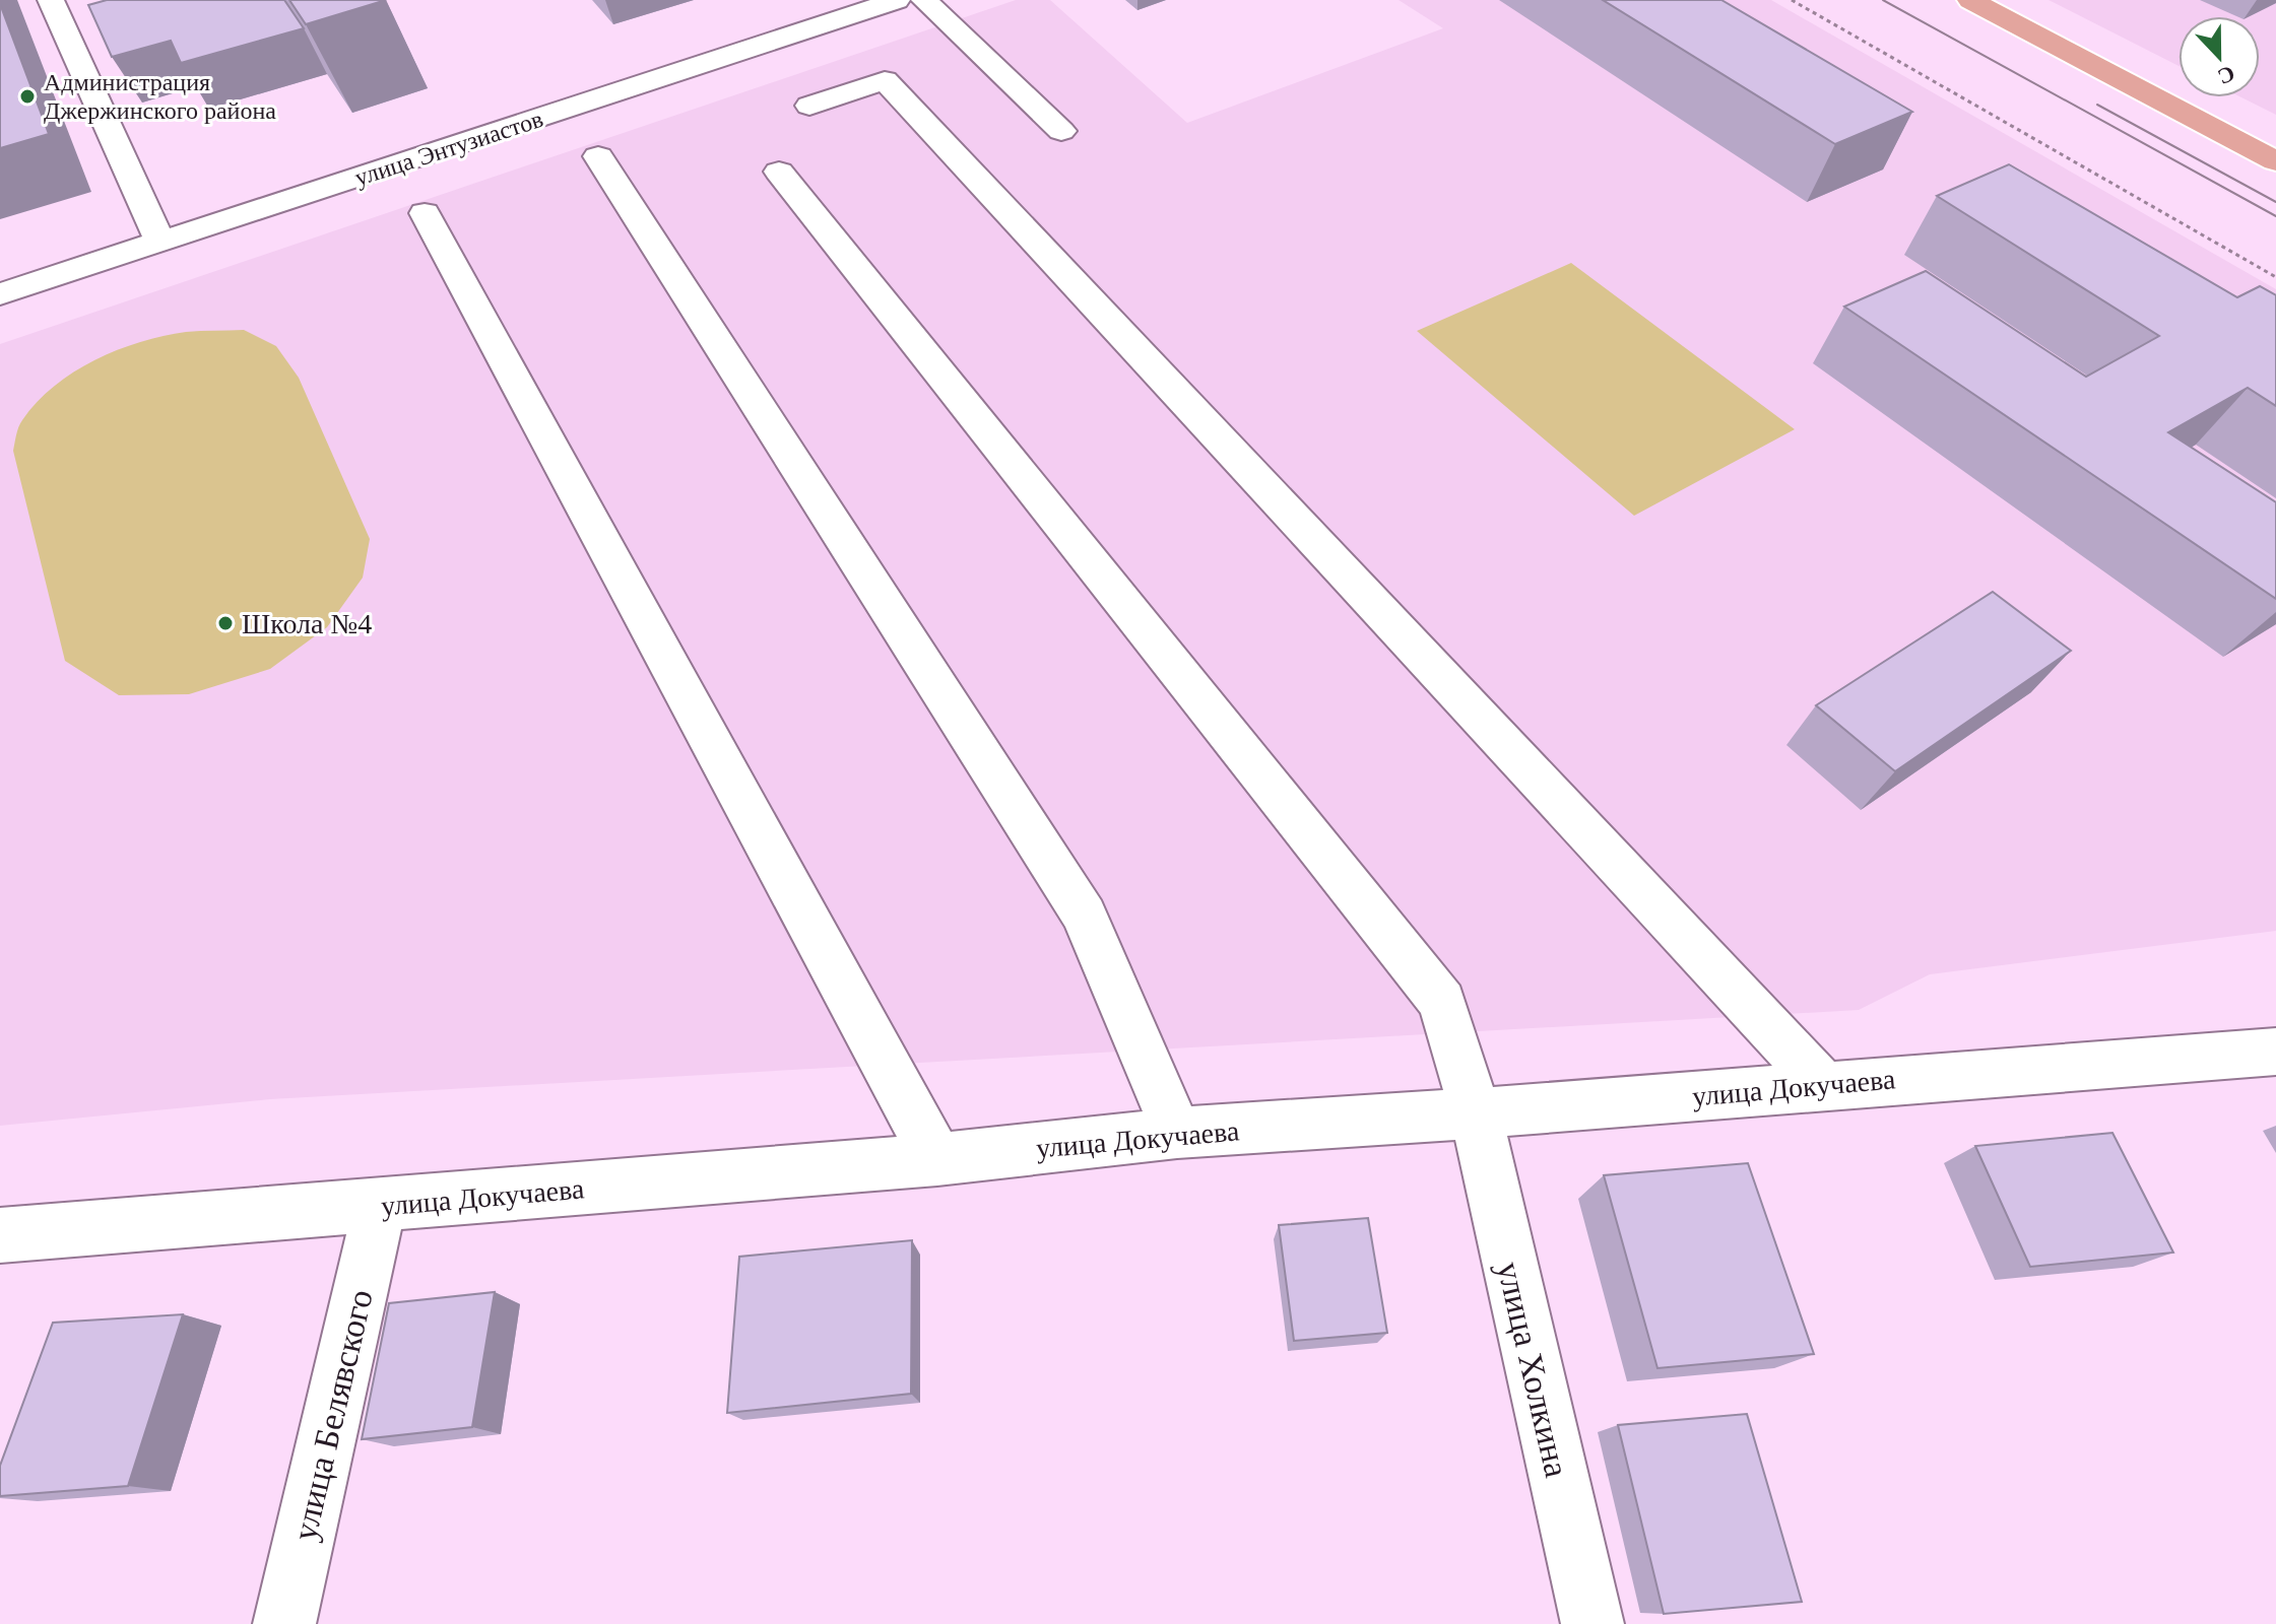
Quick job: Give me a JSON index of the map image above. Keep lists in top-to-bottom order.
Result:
{
  "streets": {
    "street": [
      "улица Энтузиастов",
      "улица Докучаева",
      "улица Холкина",
      "улица Белявского"
    ]
  },
  "crossings": [
    ["улица Докучаева", "улица Холкина"],
    ["улица Докучаева", "улица Белявского"]
  ],
  "places": ["Администрация Джержинского района", "Школа №4"],
  "north": "bottom"
}
